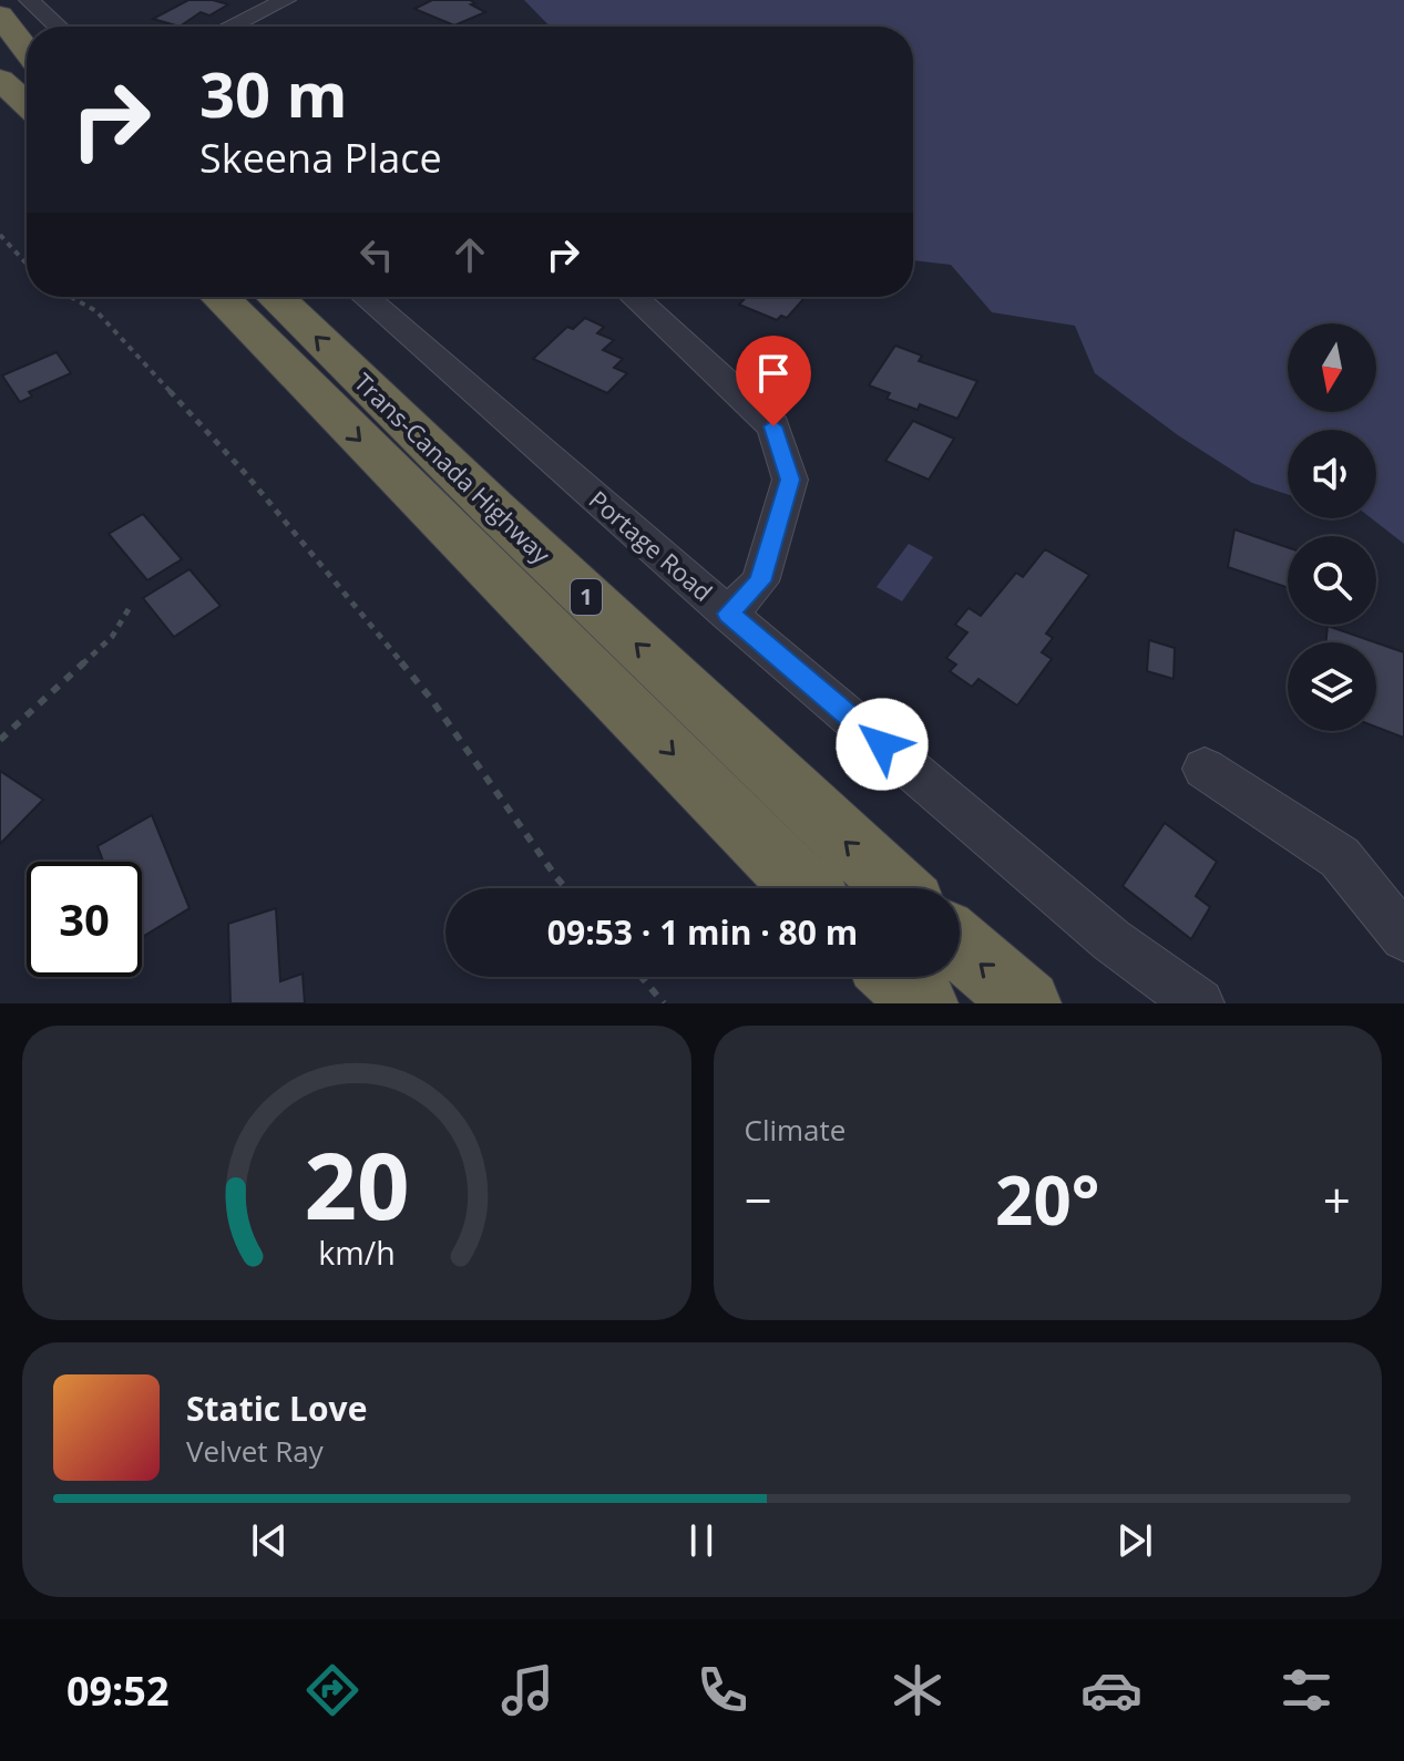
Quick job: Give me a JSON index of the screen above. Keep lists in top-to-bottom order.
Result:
{
  "streets": {
    "highway": ["Trans-Canada Highway", "1"],
    "street": ["Portage Road"]
  },
  "north": "bottom",
  "page": {
    "turn": ["30 m", "Skeena Place"],
    "limit": "30",
    "trip": "09:53 · 1 min · 80 m",
    "tile": "Climate",
    "heat": ["−", "20°", "+"],
    "song": ["Static Love", "Velvet Ray"],
    "tabs": "09:52",
    "gauge": ["20", "km/h"]
  }
}
